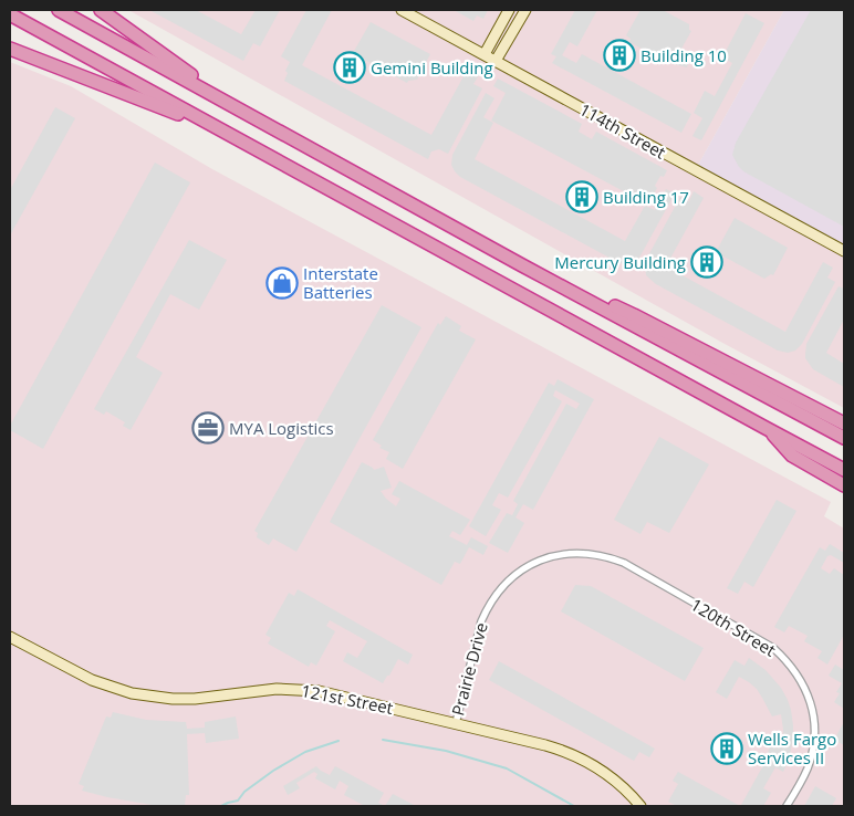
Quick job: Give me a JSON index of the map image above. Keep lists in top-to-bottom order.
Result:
{
  "streets": {
    "street": [
      "114th Street",
      "120th Street",
      "Prairie Drive",
      "121st Street"
    ]
  },
  "crossings": [
    ["120th Street", "Prairie Drive"],
    ["Prairie Drive", "121st Street"]
  ],
  "places": {
    "building": [
      "Building 10",
      "Gemini Building",
      "Building 17",
      "Mercury Building",
      "Wells Fargo Services II"
    ],
    "shop": ["Interstate Batteries"],
    "office": ["MYA Logistics"]
  }
}
